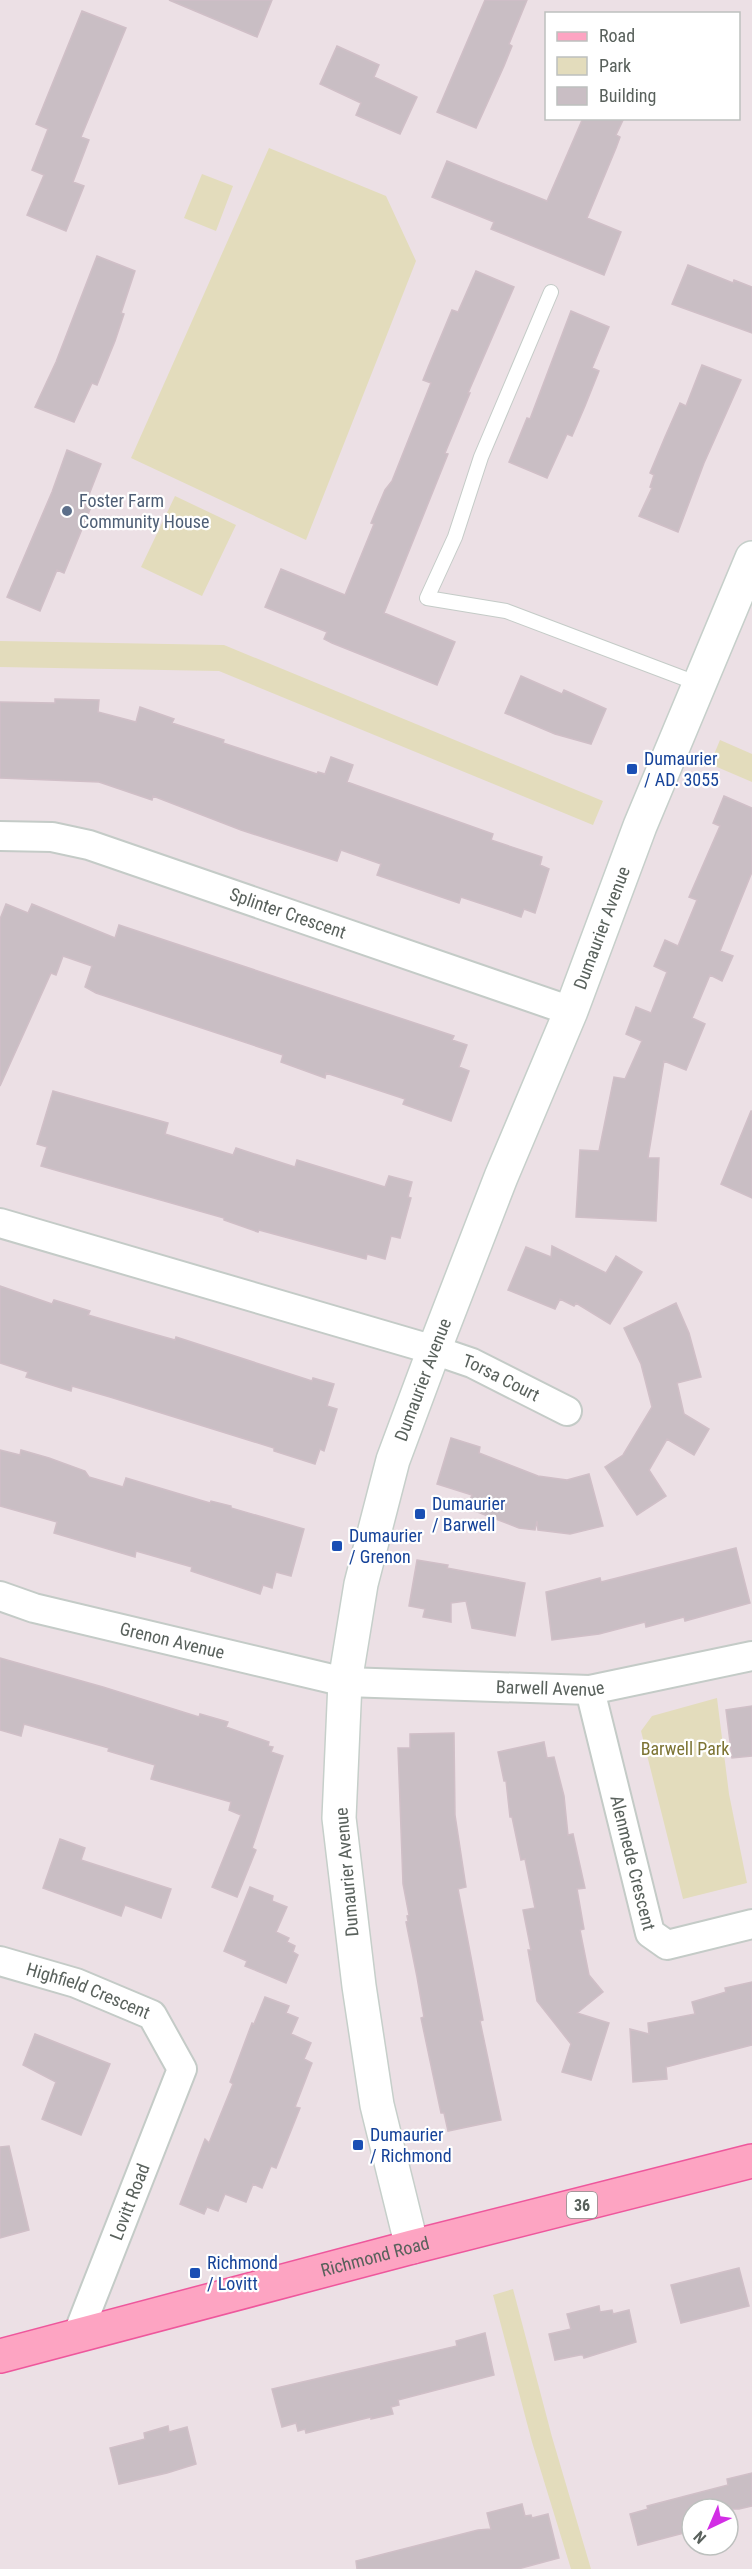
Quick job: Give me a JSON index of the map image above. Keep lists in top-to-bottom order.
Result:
{
  "streets": {
    "main road": ["36", "Richmond Road"],
    "street": [
      "Splinter Crescent",
      "Dumaurier Avenue",
      "Torsa Court",
      "Grenon Avenue",
      "Barwell Avenue",
      "Alenmede Crescent",
      "Highfield Crescent",
      "Lovitt Road"
    ]
  },
  "crossings": [
    ["Splinter Crescent", "Dumaurier Avenue"],
    ["Dumaurier Avenue", "Torsa Court"],
    ["Dumaurier Avenue", "Grenon Avenue"],
    ["Dumaurier Avenue", "Barwell Avenue"],
    ["Dumaurier Avenue", "Richmond Road"],
    ["Grenon Avenue", "Barwell Avenue"],
    ["Barwell Avenue", "Alenmede Crescent"],
    ["Highfield Crescent", "Lovitt Road"],
    ["Lovitt Road", "Richmond Road"]
  ],
  "parks": ["Barwell Park"],
  "places": {
    "other": ["Foster Farm Community House"],
    "transit": [
      "Dumaurier / AD. 3055",
      "Dumaurier / Barwell",
      "Dumaurier / Grenon",
      "Dumaurier / Richmond",
      "Richmond / Lovitt"
    ]
  },
  "legend": ["Road", "Park", "Building"],
  "north": "bottom left"
}
